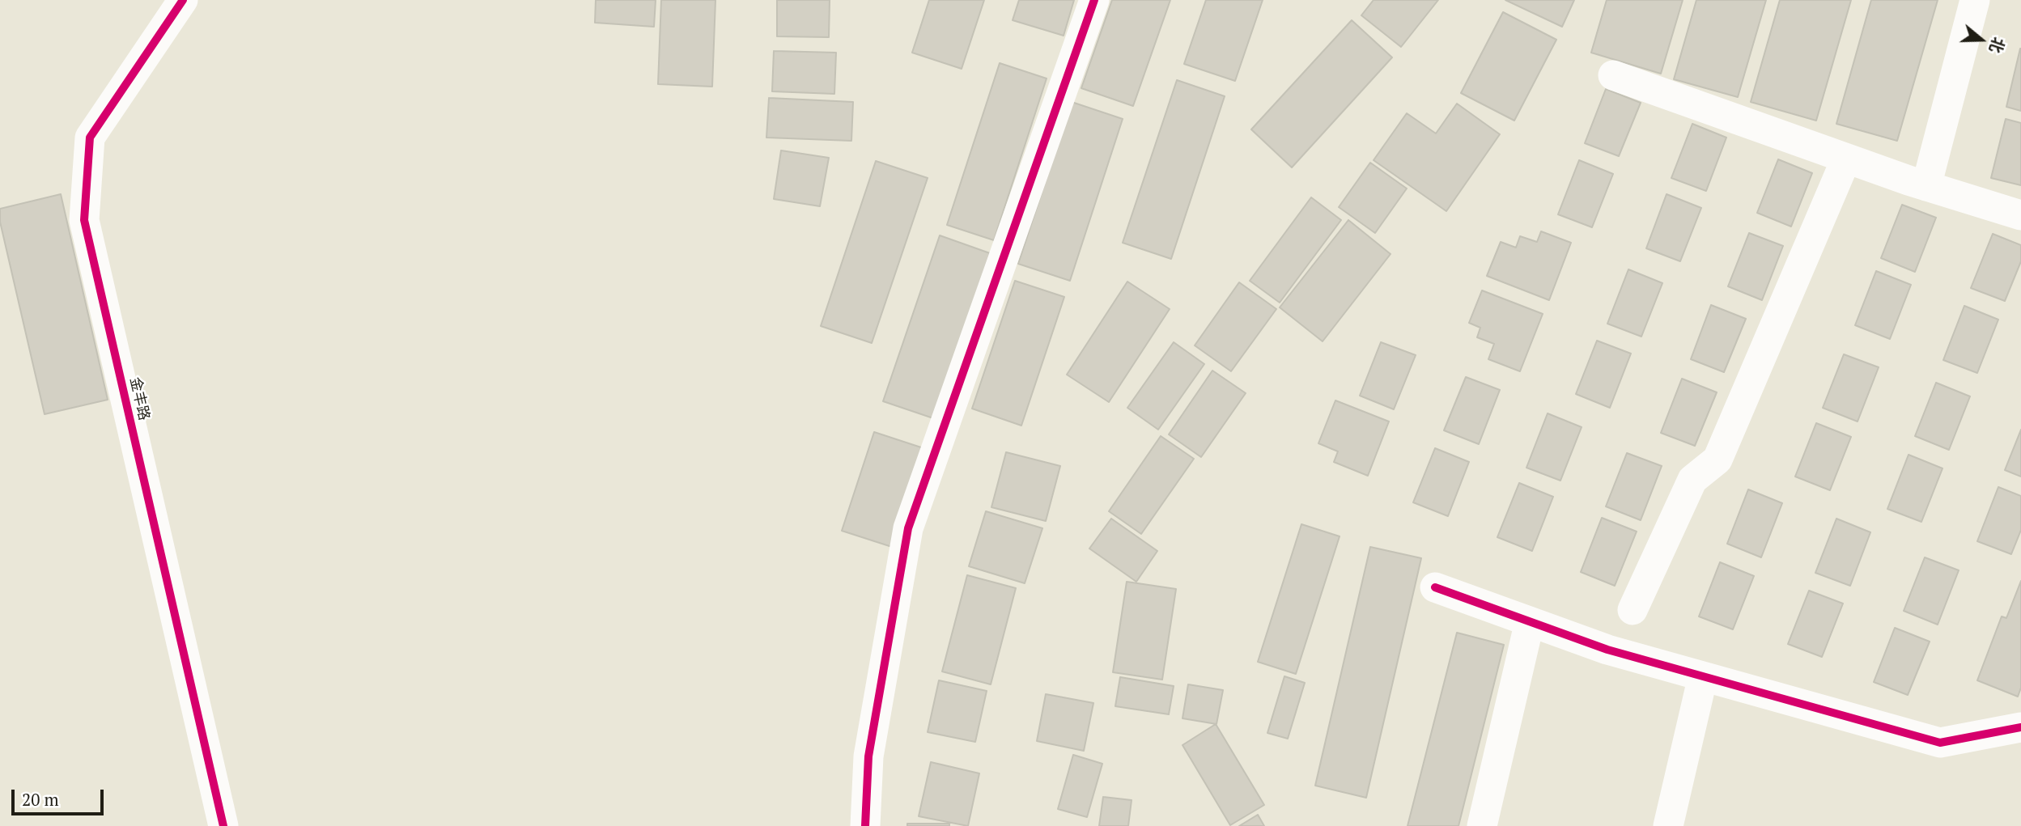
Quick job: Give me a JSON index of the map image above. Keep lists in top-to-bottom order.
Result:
{
  "streets": {
    "street": ["金丰路"]
  },
  "scale_bar": "20 m",
  "north": "right"
}
